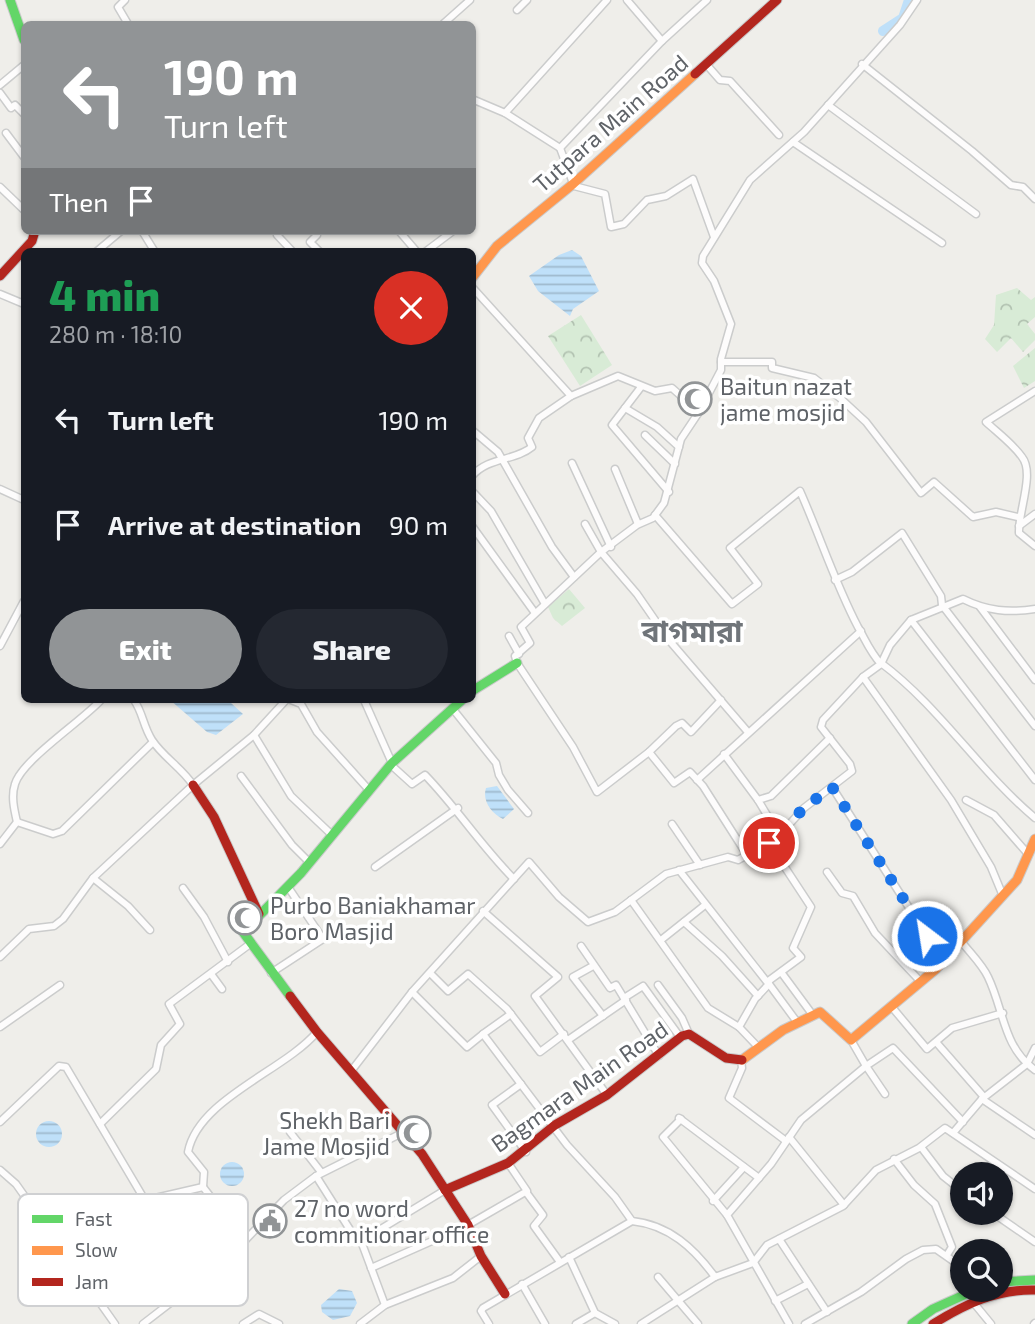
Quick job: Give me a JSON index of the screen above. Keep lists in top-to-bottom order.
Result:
{
  "streets": {
    "main road": ["Tutpara Main Road", "Bagmara Main Road"]
  },
  "districts": ["বাগমারা"],
  "places": {
    "mosque": ["Baitun nazat jame mosjid", "Purbo Baniakhamar Boro Masjid", "Shekh Bari Jame Mosjid"],
    "public building": ["27 no word commitionar office"]
  },
  "legend": ["Fast", "Slow", "Jam"],
  "page": {
    "turn": ["190 m", "Turn left"],
    "then": "Then",
    "heading": ["4 min", "280 m · 18:10"],
    "list": [
      {
        "name": "Turn left",
        "value": "190 m"
      },
      {
        "name": "Arrive at destination",
        "value": "90 m"
      }
    ],
    "buttons": ["Exit", "Share"]
  }
}
